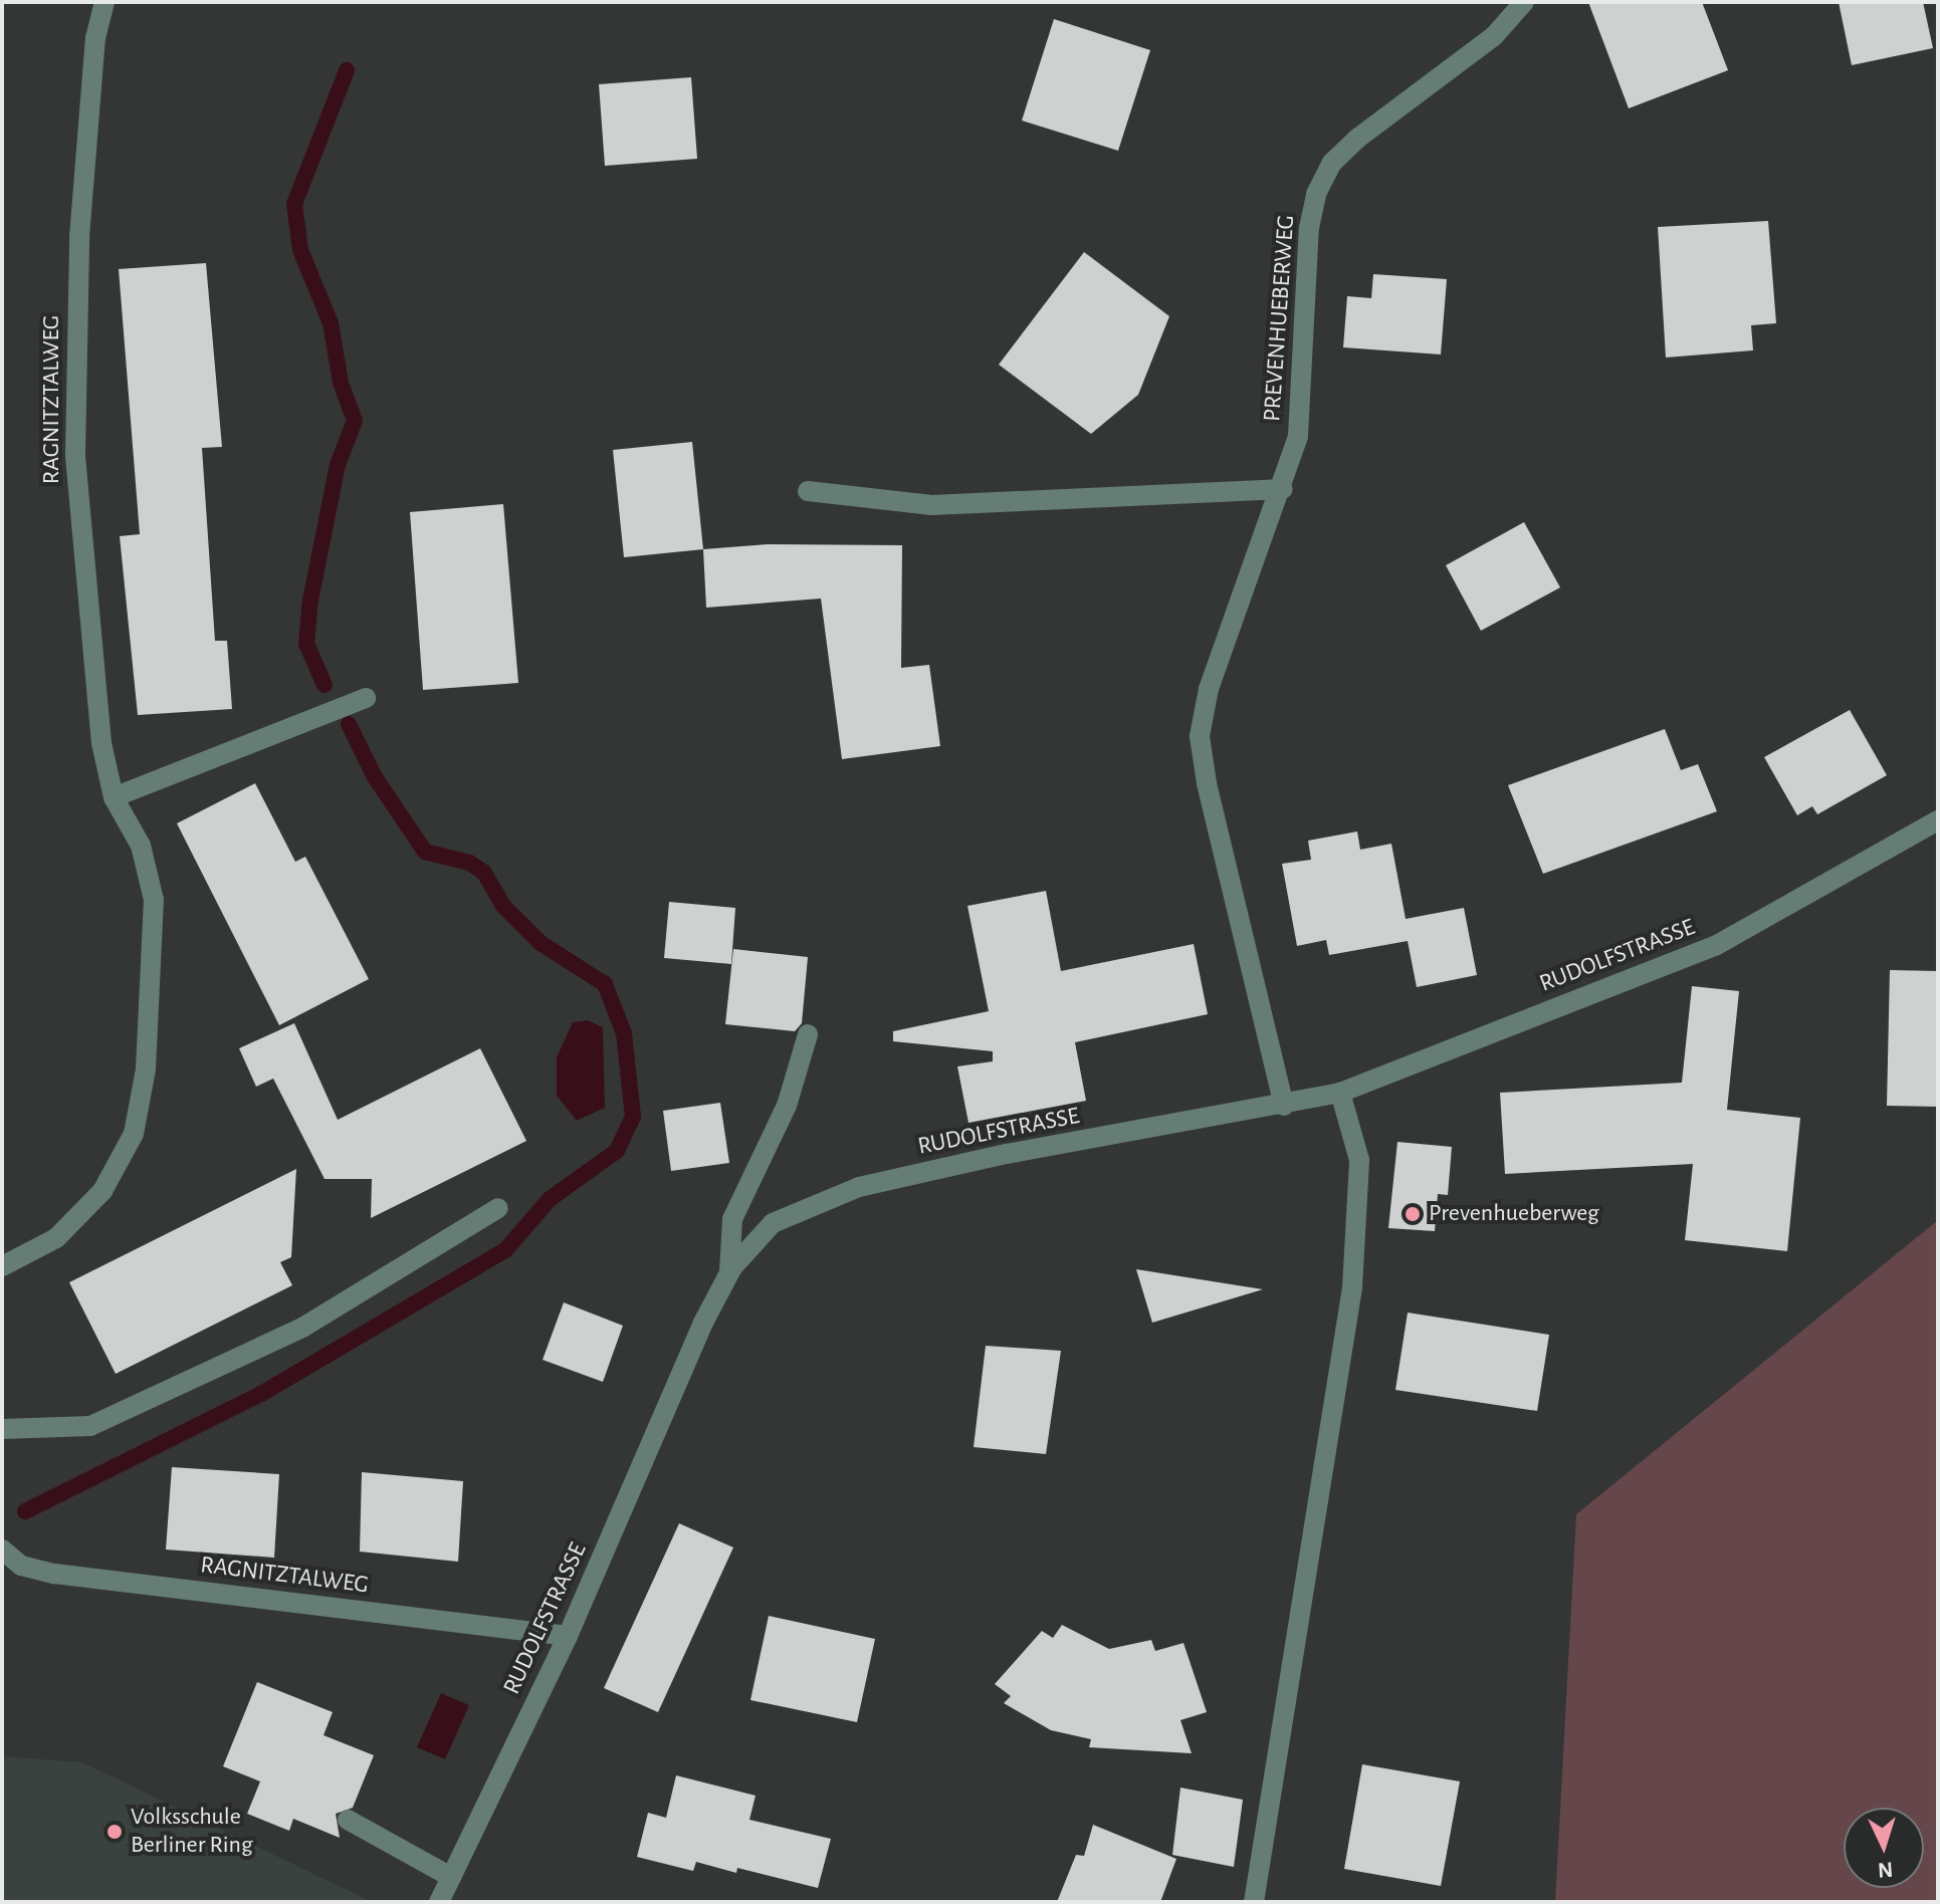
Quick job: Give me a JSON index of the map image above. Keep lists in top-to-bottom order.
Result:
{
  "streets": {
    "street": ["PREVENHUEBERWEG", "RAGNITZTALWEG", "RUDOLFSTRASSE"]
  },
  "crossings": [
    ["PREVENHUEBERWEG", "RUDOLFSTRASSE"],
    ["RAGNITZTALWEG", "RUDOLFSTRASSE"]
  ],
  "places": ["Prevenhueberweg", "Volksschule Berliner Ring"],
  "north": "bottom"
}
